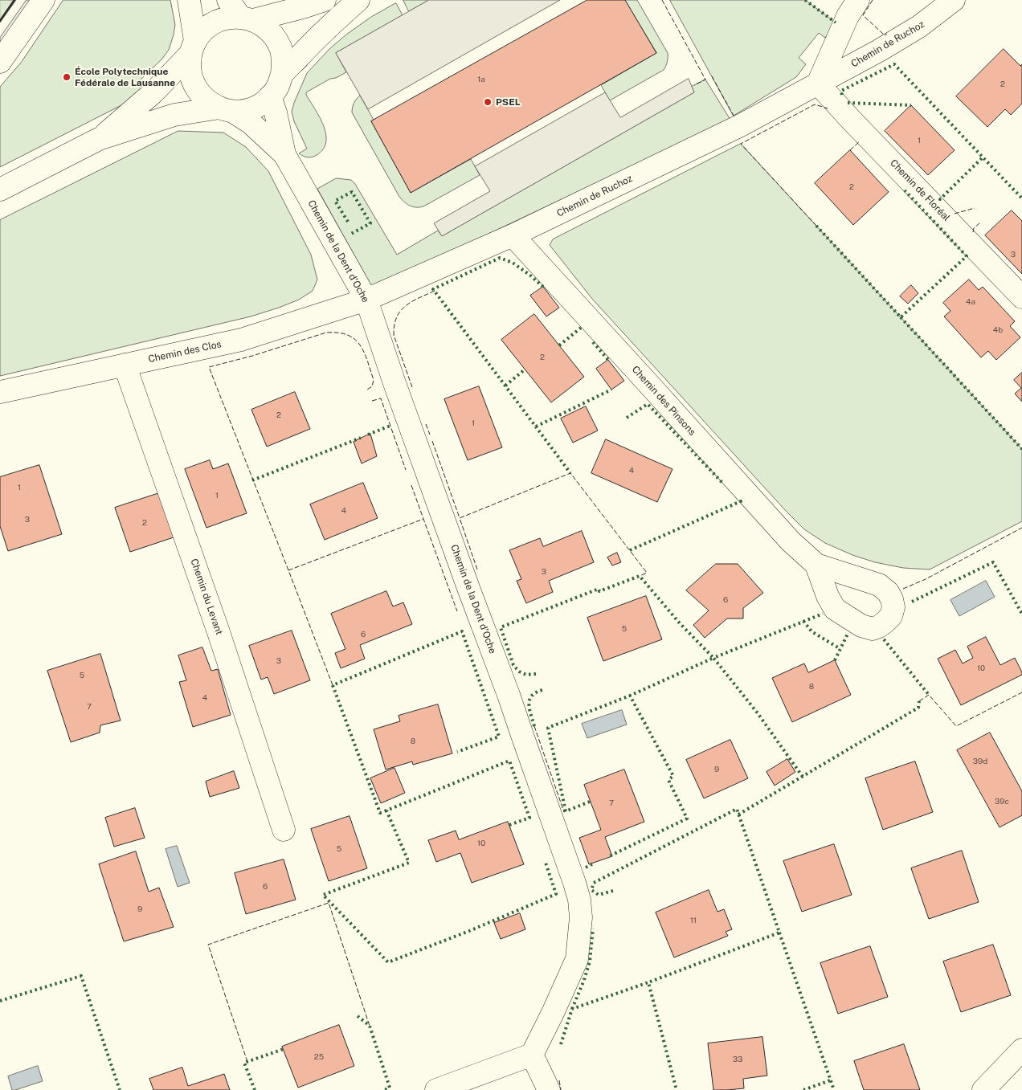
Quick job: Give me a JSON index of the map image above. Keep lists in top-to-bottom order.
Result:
{
  "streets": {
    "street": [
      "Chemin de Ruchoz",
      "Chemin de Floréal",
      "Chemin de la Dent d'Oche",
      "Chemin des Clos",
      "Chemin des Pinsons",
      "Chemin du Levant"
    ]
  },
  "crossings": [
    ["Chemin de Ruchoz", "Chemin de Floréal"],
    ["Chemin de Ruchoz", "Chemin de la Dent d'Oche"],
    ["Chemin de Ruchoz", "Chemin des Clos"],
    ["Chemin de Ruchoz", "Chemin des Pinsons"],
    ["Chemin de la Dent d'Oche", "Chemin des Clos"],
    ["Chemin des Clos", "Chemin du Levant"]
  ],
  "places": ["École Polytechnique Fédérale de Lausanne", "PSEL"],
  "house_numbers": [
    "1a",
    "2",
    "1",
    "2",
    "3",
    "4a",
    "4b",
    "2",
    "2",
    "1",
    "4",
    "1",
    "1",
    "4",
    "3",
    "2",
    "3",
    "6",
    "5",
    "6",
    "3",
    "10",
    "5",
    "8",
    "4",
    "7",
    "8",
    "39d",
    "9",
    "39c",
    "7",
    "10",
    "5",
    "6",
    "9",
    "11",
    "25",
    "33"
  ]
}
